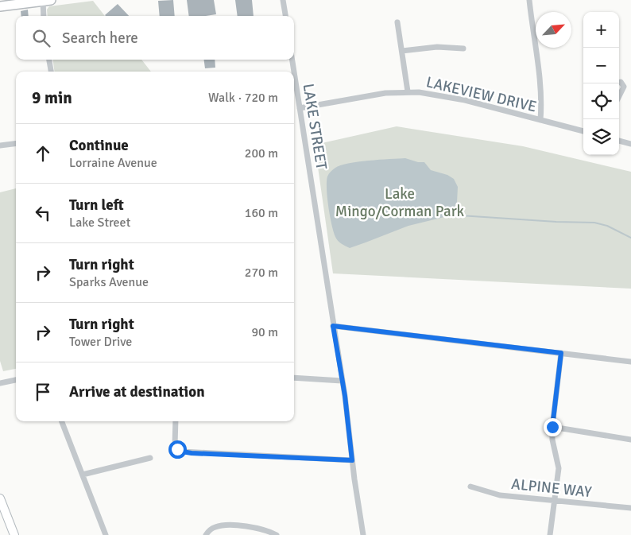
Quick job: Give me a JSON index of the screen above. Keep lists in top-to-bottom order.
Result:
{
  "streets": {
    "street": ["LAKEVIEW DRIVE", "LAKE STREET", "ALPINE WAY"]
  },
  "crossings": [
    ["LAKEVIEW DRIVE", "LAKE STREET"]
  ],
  "parks": ["Lake Mingo/Corman Park"],
  "north": "top right",
  "page": {
    "map_buttons": ["+", "−"],
    "search": "Search here",
    "heading": ["9 min", "Walk · 720 m"],
    "list": [
      ["Continue", "Lorraine Avenue", "200 m"],
      ["Turn left", "Lake Street", "160 m"],
      ["Turn right", "Sparks Avenue", "270 m"],
      ["Turn right", "Tower Drive", "90 m"],
      "Arrive at destination"
    ]
  }
}
